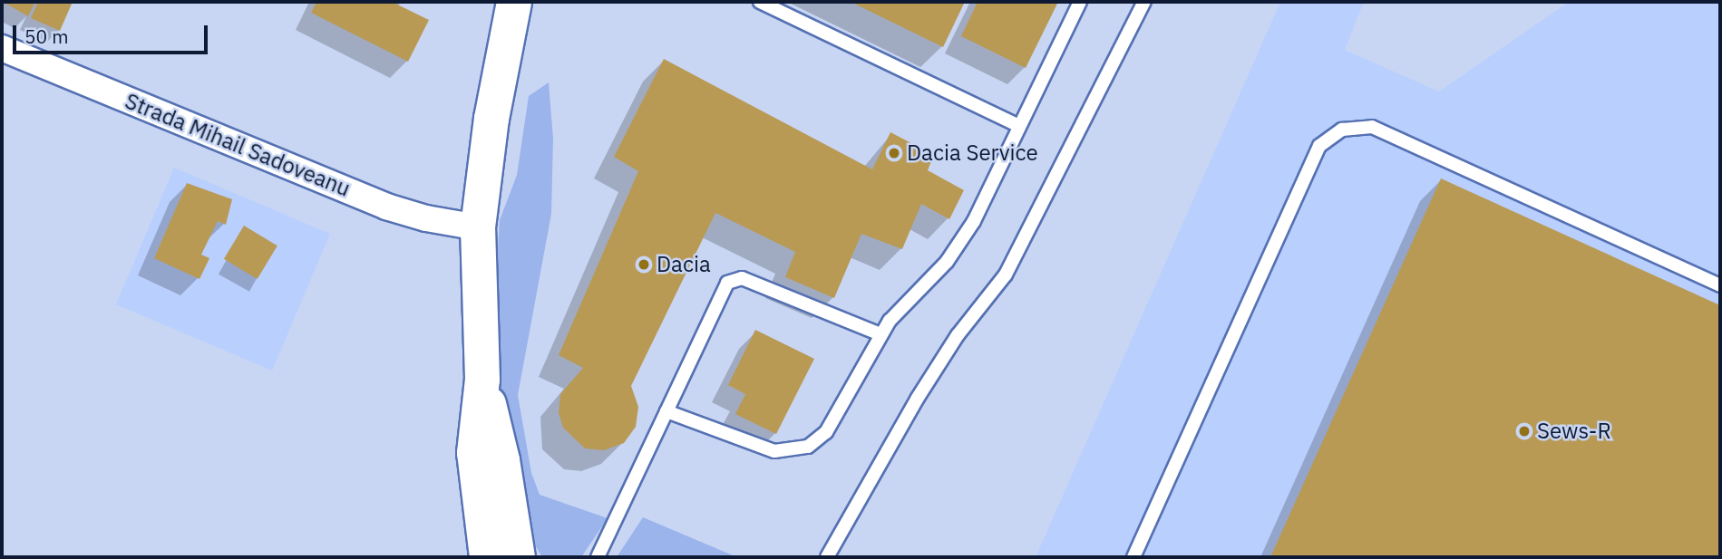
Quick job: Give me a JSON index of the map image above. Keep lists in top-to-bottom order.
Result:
{
  "streets": {
    "street": ["Strada Mihail Sadoveanu"]
  },
  "places": ["Dacia Service", "Dacia", "Sews-R"],
  "scale_bar": "50 m"
}
